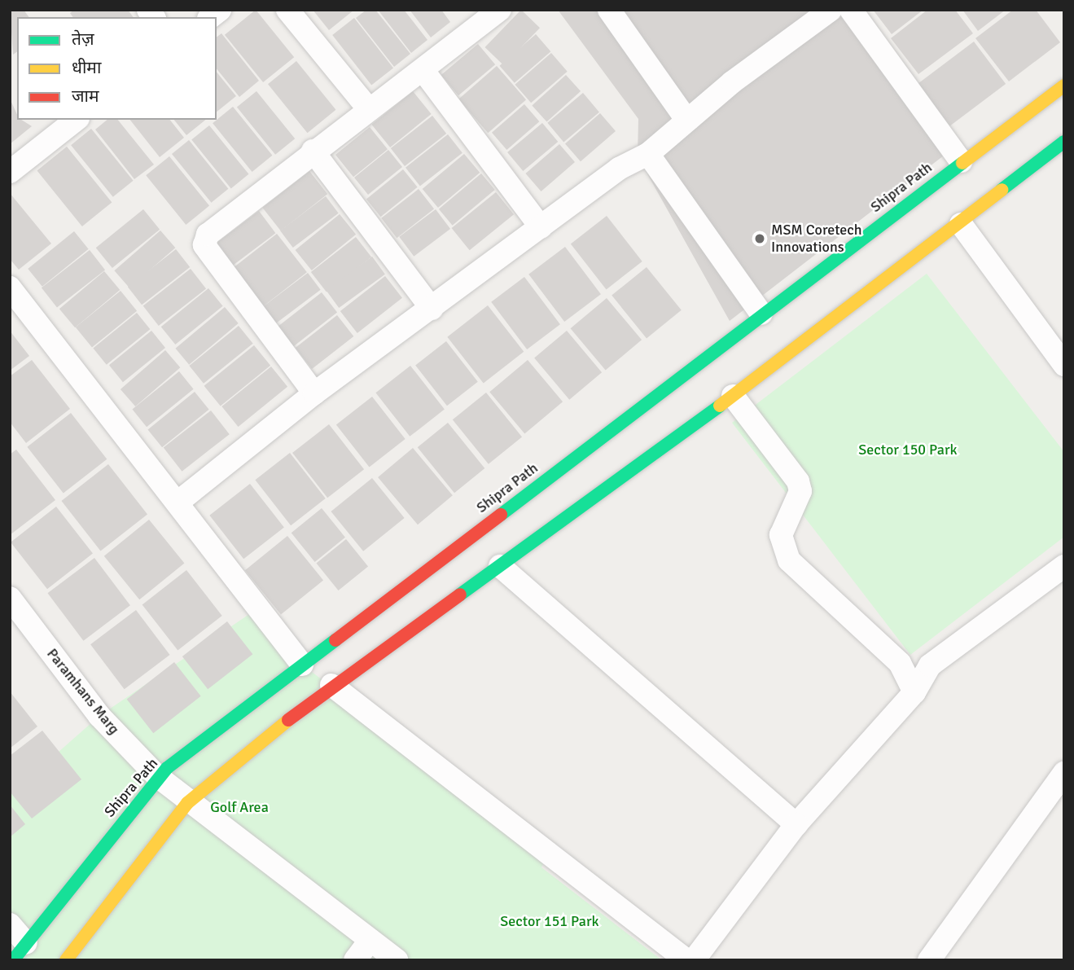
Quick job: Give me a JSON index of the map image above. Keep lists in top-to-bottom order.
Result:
{
  "streets": {
    "street": ["Shipra Path", "Paramhans Marg"]
  },
  "crossings": [
    ["Shipra Path", "Paramhans Marg"]
  ],
  "parks": ["Sector 150 Park", "Golf Area", "Sector 151 Park"],
  "places": ["MSM Coretech Innovations"],
  "legend": ["तेज़", "धीमा", "जाम"]
}
